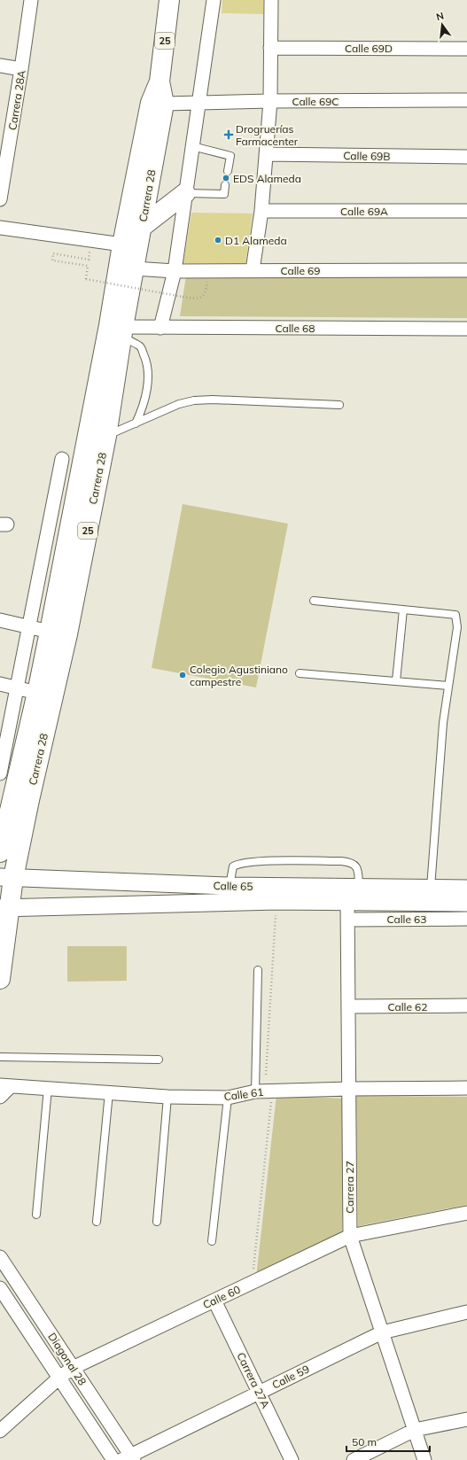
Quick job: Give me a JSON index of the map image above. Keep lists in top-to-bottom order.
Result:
{
  "streets": {
    "main road": ["25", "Carrera 28"],
    "street": [
      "Calle 69D",
      "Carrera 28A",
      "Calle 69C",
      "Calle 69B",
      "Calle 69A",
      "Calle 69",
      "Calle 68",
      "Calle 65",
      "Calle 63",
      "Calle 62",
      "Calle 61",
      "Carrera 27",
      "Calle 60",
      "Diagonal 28",
      "Calle 59",
      "Carrera 27A"
    ]
  },
  "crossings": [
    ["Calle 69C", "Carrera 28"],
    ["Carrera 28", "Calle 69"],
    ["Carrera 28", "Calle 68"],
    ["Carrera 28", "Calle 65"],
    ["Calle 65", "Carrera 27"],
    ["Calle 63", "Carrera 27"],
    ["Calle 62", "Carrera 27"],
    ["Calle 61", "Carrera 27"],
    ["Carrera 27", "Calle 60"],
    ["Carrera 27", "Calle 59"],
    ["Calle 60", "Diagonal 28"],
    ["Calle 60", "Carrera 27A"],
    ["Diagonal 28", "Calle 59"],
    ["Calle 59", "Carrera 27A"]
  ],
  "places": {
    "health": ["Drogruerías Farmacenter"],
    "other": ["EDS Alameda", "D1 Alameda", "Colegio Agustiniano campestre"]
  },
  "scale_bar": "50 m",
  "north": "top"
}
